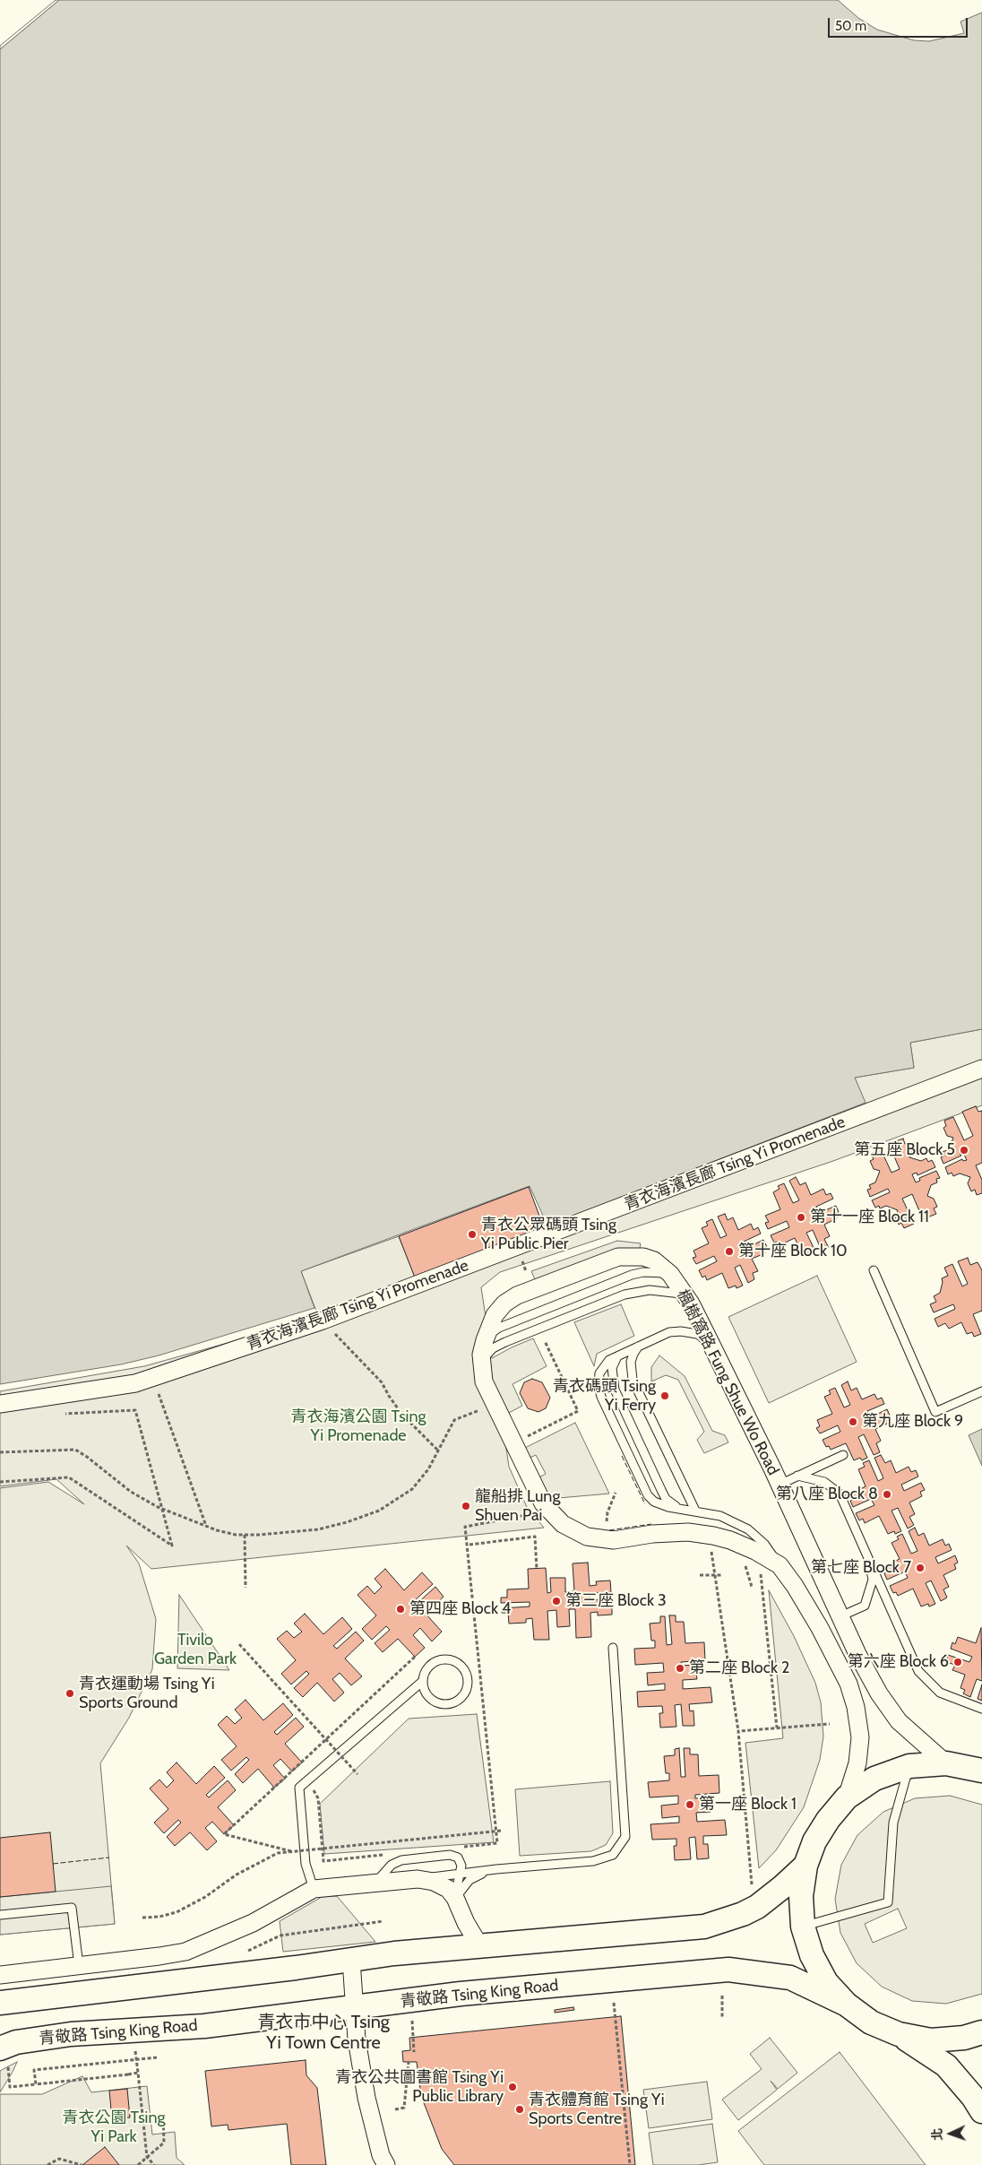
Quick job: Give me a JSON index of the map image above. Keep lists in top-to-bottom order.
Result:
{
  "streets": {
    "main road": ["青敬路 Tsing King Road"],
    "street": ["青衣海濱長廊 Tsing Yi Promenade", "楓樹窩路 Fung Shue Wo Road"]
  },
  "districts": ["青衣市中心 Tsing Yi Town Centre"],
  "parks": ["青衣海濱公園 Tsing Yi Promenade", "Tivilo Garden Park", "青衣公園 Tsing Yi Park"],
  "places": [
    "第五座 Block 5",
    "第十一座 Block 11",
    "青衣公眾碼頭 Tsing Yi Public Pier",
    "第十座 Block 10",
    "青衣碼頭 Tsing Yi Ferry",
    "第九座 Block 9",
    "第八座 Block 8",
    "龍船排 Lung Shuen Pai",
    "第七座 Block 7",
    "第三座 Block 3",
    "第四座 Block 4",
    "第六座 Block 6",
    "第二座 Block 2",
    "青衣運動場 Tsing Yi Sports Ground",
    "第一座 Block 1",
    "青衣公共圖書館 Tsing Yi Public Library",
    "青衣體育館 Tsing Yi Sports Centre"
  ],
  "scale_bar": "50 m",
  "north": "left"
}
